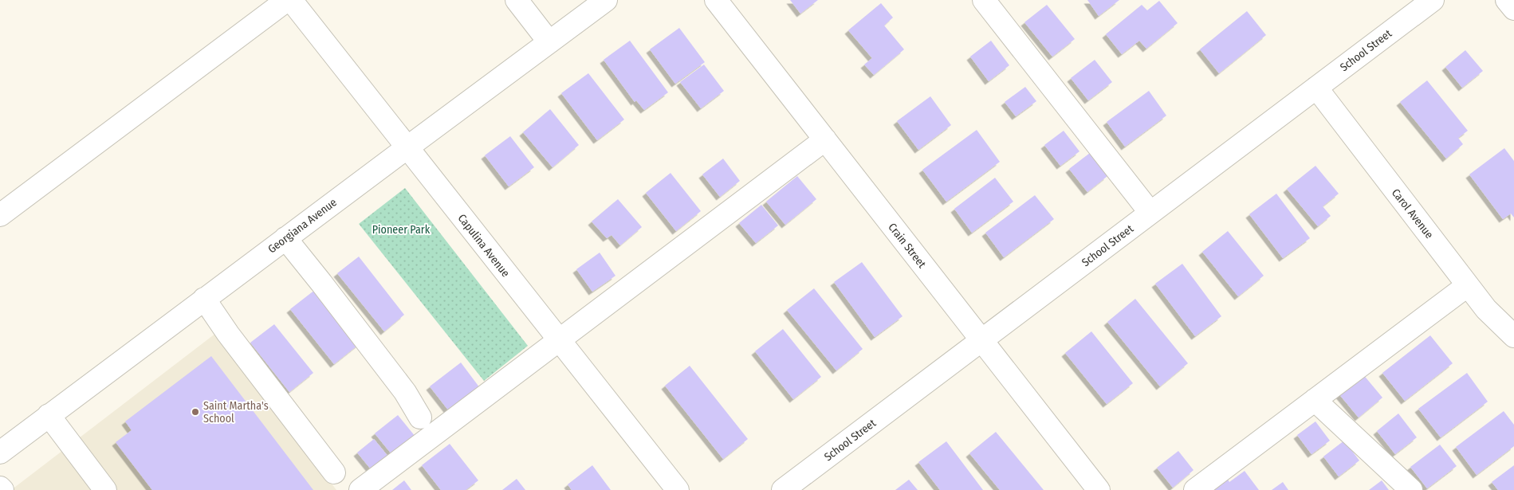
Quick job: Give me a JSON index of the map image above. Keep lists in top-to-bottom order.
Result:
{
  "streets": {
    "street": [
      "School Street",
      "Carol Avenue",
      "Georgiana Avenue",
      "Capulina Avenue",
      "Crain Street"
    ]
  },
  "crossings": [
    ["School Street", "Carol Avenue"],
    ["School Street", "Crain Street"],
    ["Georgiana Avenue", "Capulina Avenue"]
  ],
  "parks": ["Pioneer Park"],
  "places": ["Saint Martha's School"]
}
